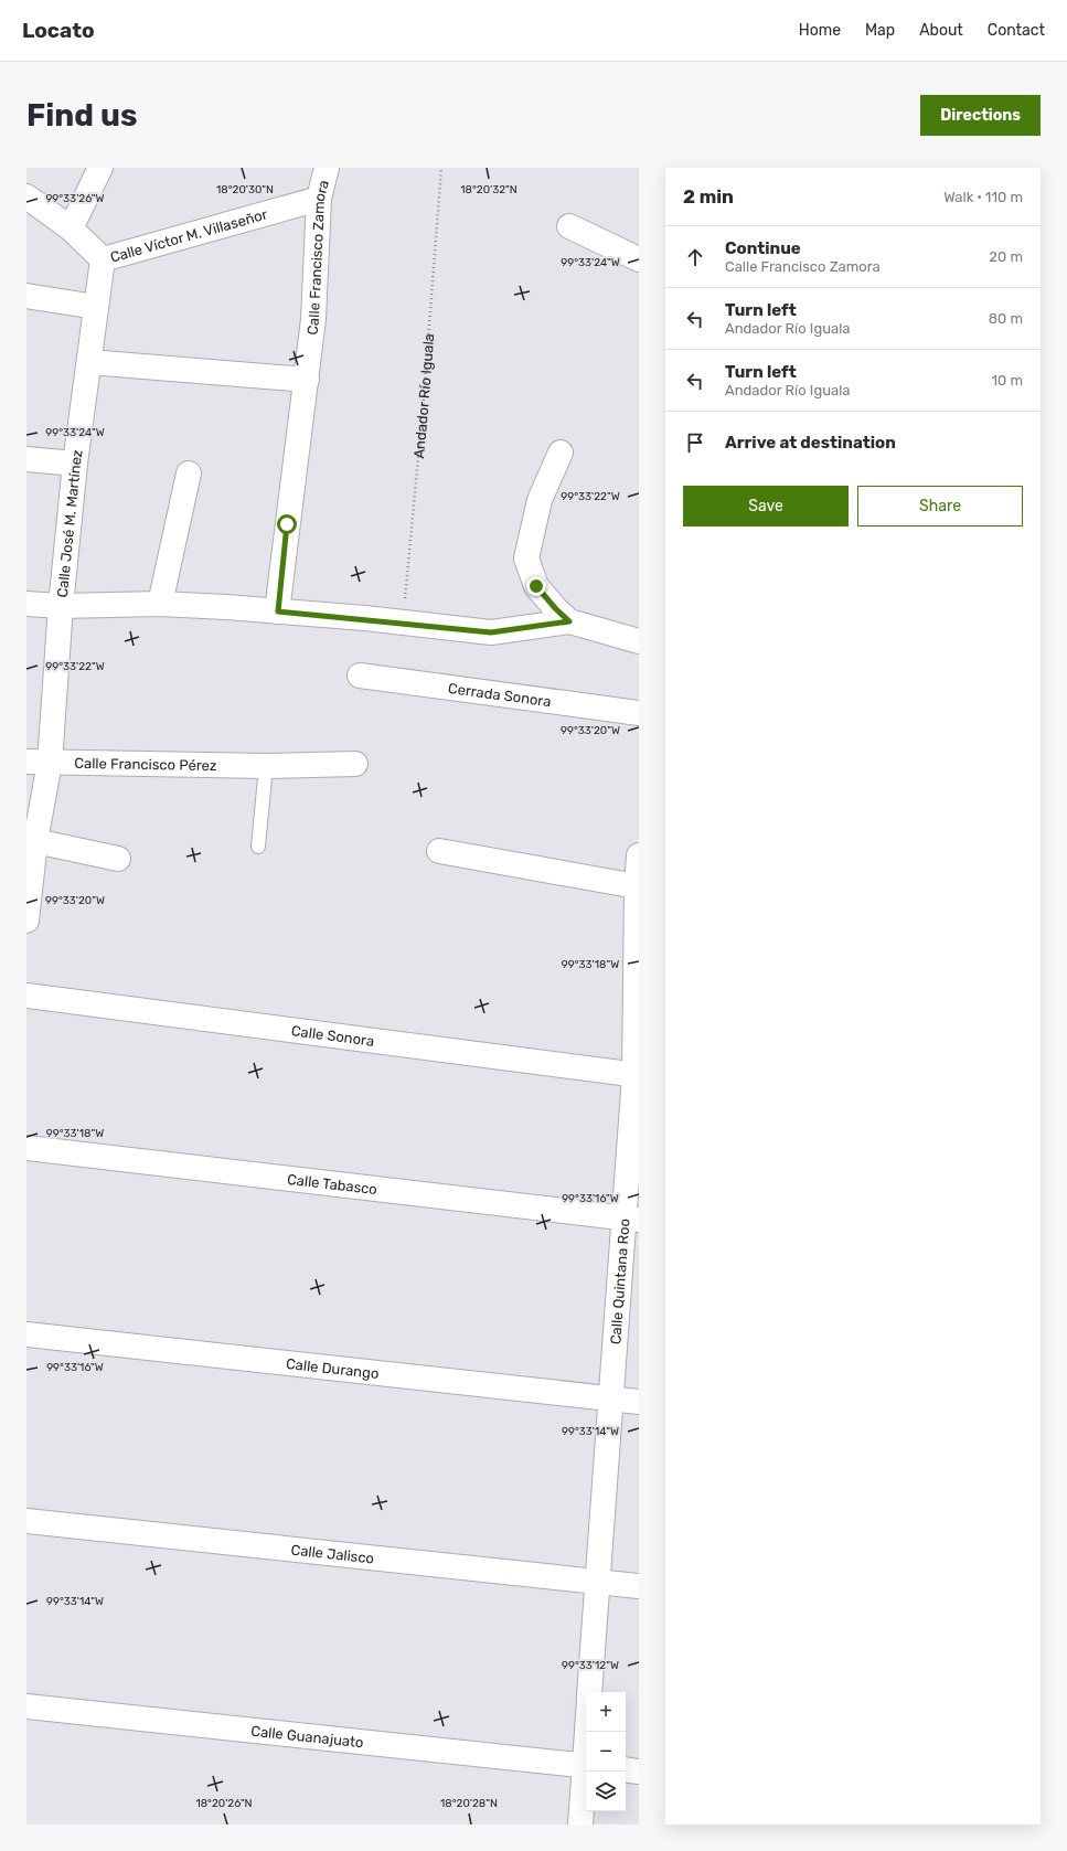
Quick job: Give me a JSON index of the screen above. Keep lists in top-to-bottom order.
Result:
{
  "streets": {
    "street": [
      "Calle Víctor M. Villaseñor",
      "Calle Francisco Zamora",
      "Calle José M. Martínez",
      "Cerrada Sonora",
      "Calle Francisco Pérez",
      "Calle Sonora",
      "Calle Tabasco",
      "Calle Quintana Roo",
      "Calle Durango",
      "Calle Jalisco",
      "Calle Guanajuato"
    ],
    "path": ["Andador Río Iguala"]
  },
  "crossings": [
    ["Calle Víctor M. Villaseñor", "Calle Francisco Zamora"],
    ["Calle Víctor M. Villaseñor", "Calle José M. Martínez"],
    ["Calle José M. Martínez", "Calle Francisco Pérez"],
    ["Calle Sonora", "Calle Quintana Roo"],
    ["Calle Tabasco", "Calle Quintana Roo"],
    ["Calle Quintana Roo", "Calle Durango"],
    ["Calle Quintana Roo", "Calle Jalisco"]
  ],
  "page": {
    "header": "Locato",
    "nav": [
      "Home",
      "Map",
      "About",
      "Contact"
    ],
    "buttons": [
      "Directions",
      ["Save", "Share"]
    ],
    "title": "Find us",
    "heading": ["2 min", "Walk · 110 m"],
    "list": [
      ["Continue", "Calle Francisco Zamora", "20 m"],
      ["Turn left", "Andador Río Iguala", "80 m"],
      ["Turn left", "Andador Río Iguala", "10 m"],
      "Arrive at destination"
    ],
    "map_buttons": ["+", "−"]
  },
  "coordinates": [
    "18°20'30\"N",
    "18°20'32\"N",
    "99°33'26\"W",
    "99°33'24\"W",
    "99°33'22\"W",
    "99°33'20\"W",
    "99°33'18\"W",
    "99°33'16\"W",
    "99°33'14\"W",
    "99°33'12\"W",
    "18°20'26\"N",
    "18°20'28\"N"
  ]
}
